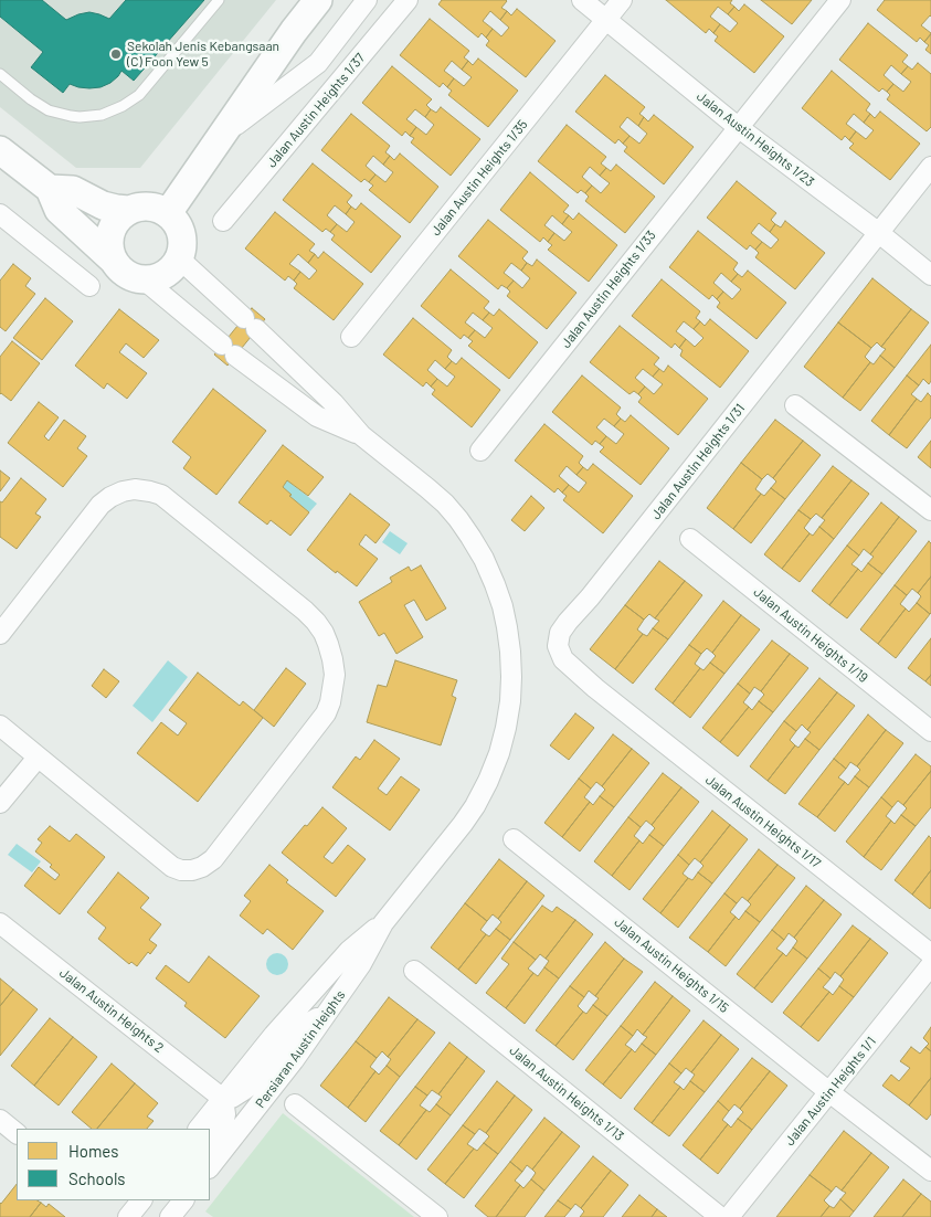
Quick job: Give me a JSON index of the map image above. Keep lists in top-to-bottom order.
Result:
{
  "streets": {
    "street": [
      "Jalan Austin Heights 1/37",
      "Jalan Austin Heights 1/23",
      "Jalan Austin Heights 1/35",
      "Jalan Austin Heights 1/33",
      "Jalan Austin Heights 1/31",
      "Jalan Austin Heights 1/19",
      "Jalan Austin Heights 1/17",
      "Jalan Austin Heights 1/15",
      "Jalan Austin Heights 2",
      "Persiaran Austin Heights",
      "Jalan Austin Heights 1/1",
      "Jalan Austin Heights 1/13"
    ]
  },
  "crossings": [
    ["Jalan Austin Heights 1/23", "Jalan Austin Heights 1/35"],
    ["Jalan Austin Heights 1/23", "Jalan Austin Heights 1/33"],
    ["Jalan Austin Heights 1/23", "Jalan Austin Heights 1/31"],
    ["Jalan Austin Heights 1/31", "Jalan Austin Heights 1/17"],
    ["Jalan Austin Heights 1/15", "Jalan Austin Heights 1/1"],
    ["Jalan Austin Heights 2", "Persiaran Austin Heights"]
  ],
  "places": ["Sekolah Jenis Kebangsaan (C) Foon Yew 5"],
  "legend": ["Homes", "Schools"]
}
